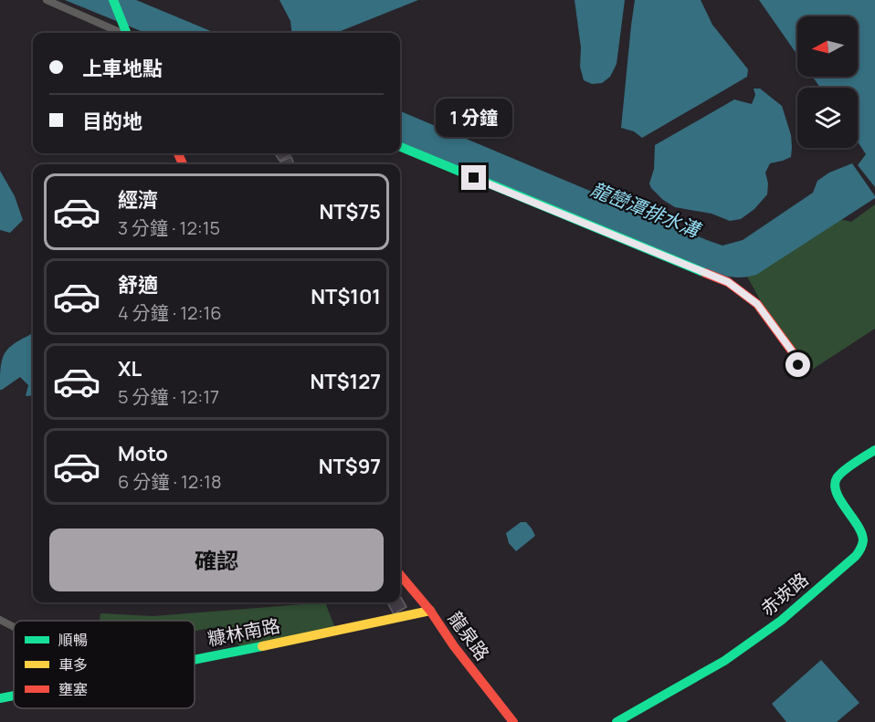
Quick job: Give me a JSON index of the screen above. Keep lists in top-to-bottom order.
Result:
{
  "streets": {
    "street": ["赤崁路", "糠林南路", "龍泉路"]
  },
  "crossings": [
    ["糠林南路", "龍泉路"]
  ],
  "water": ["龍巒潭排水溝"],
  "legend": ["順暢", "車多", "壅塞"],
  "north": "left",
  "page": {
    "banner": ["上車地點", "目的地"],
    "bubble": "1 分鐘",
    "list": [
      {
        "name": "經濟",
        "note": "3 分鐘 · 12:15",
        "value": "NT$75"
      },
      {
        "name": "舒適",
        "note": "4 分鐘 · 12:16",
        "value": "NT$101"
      },
      {
        "name": "XL",
        "note": "5 分鐘 · 12:17",
        "value": "NT$127"
      },
      {
        "name": "Moto",
        "note": "6 分鐘 · 12:18",
        "value": "NT$97"
      }
    ],
    "buttons": "確認"
  }
}
